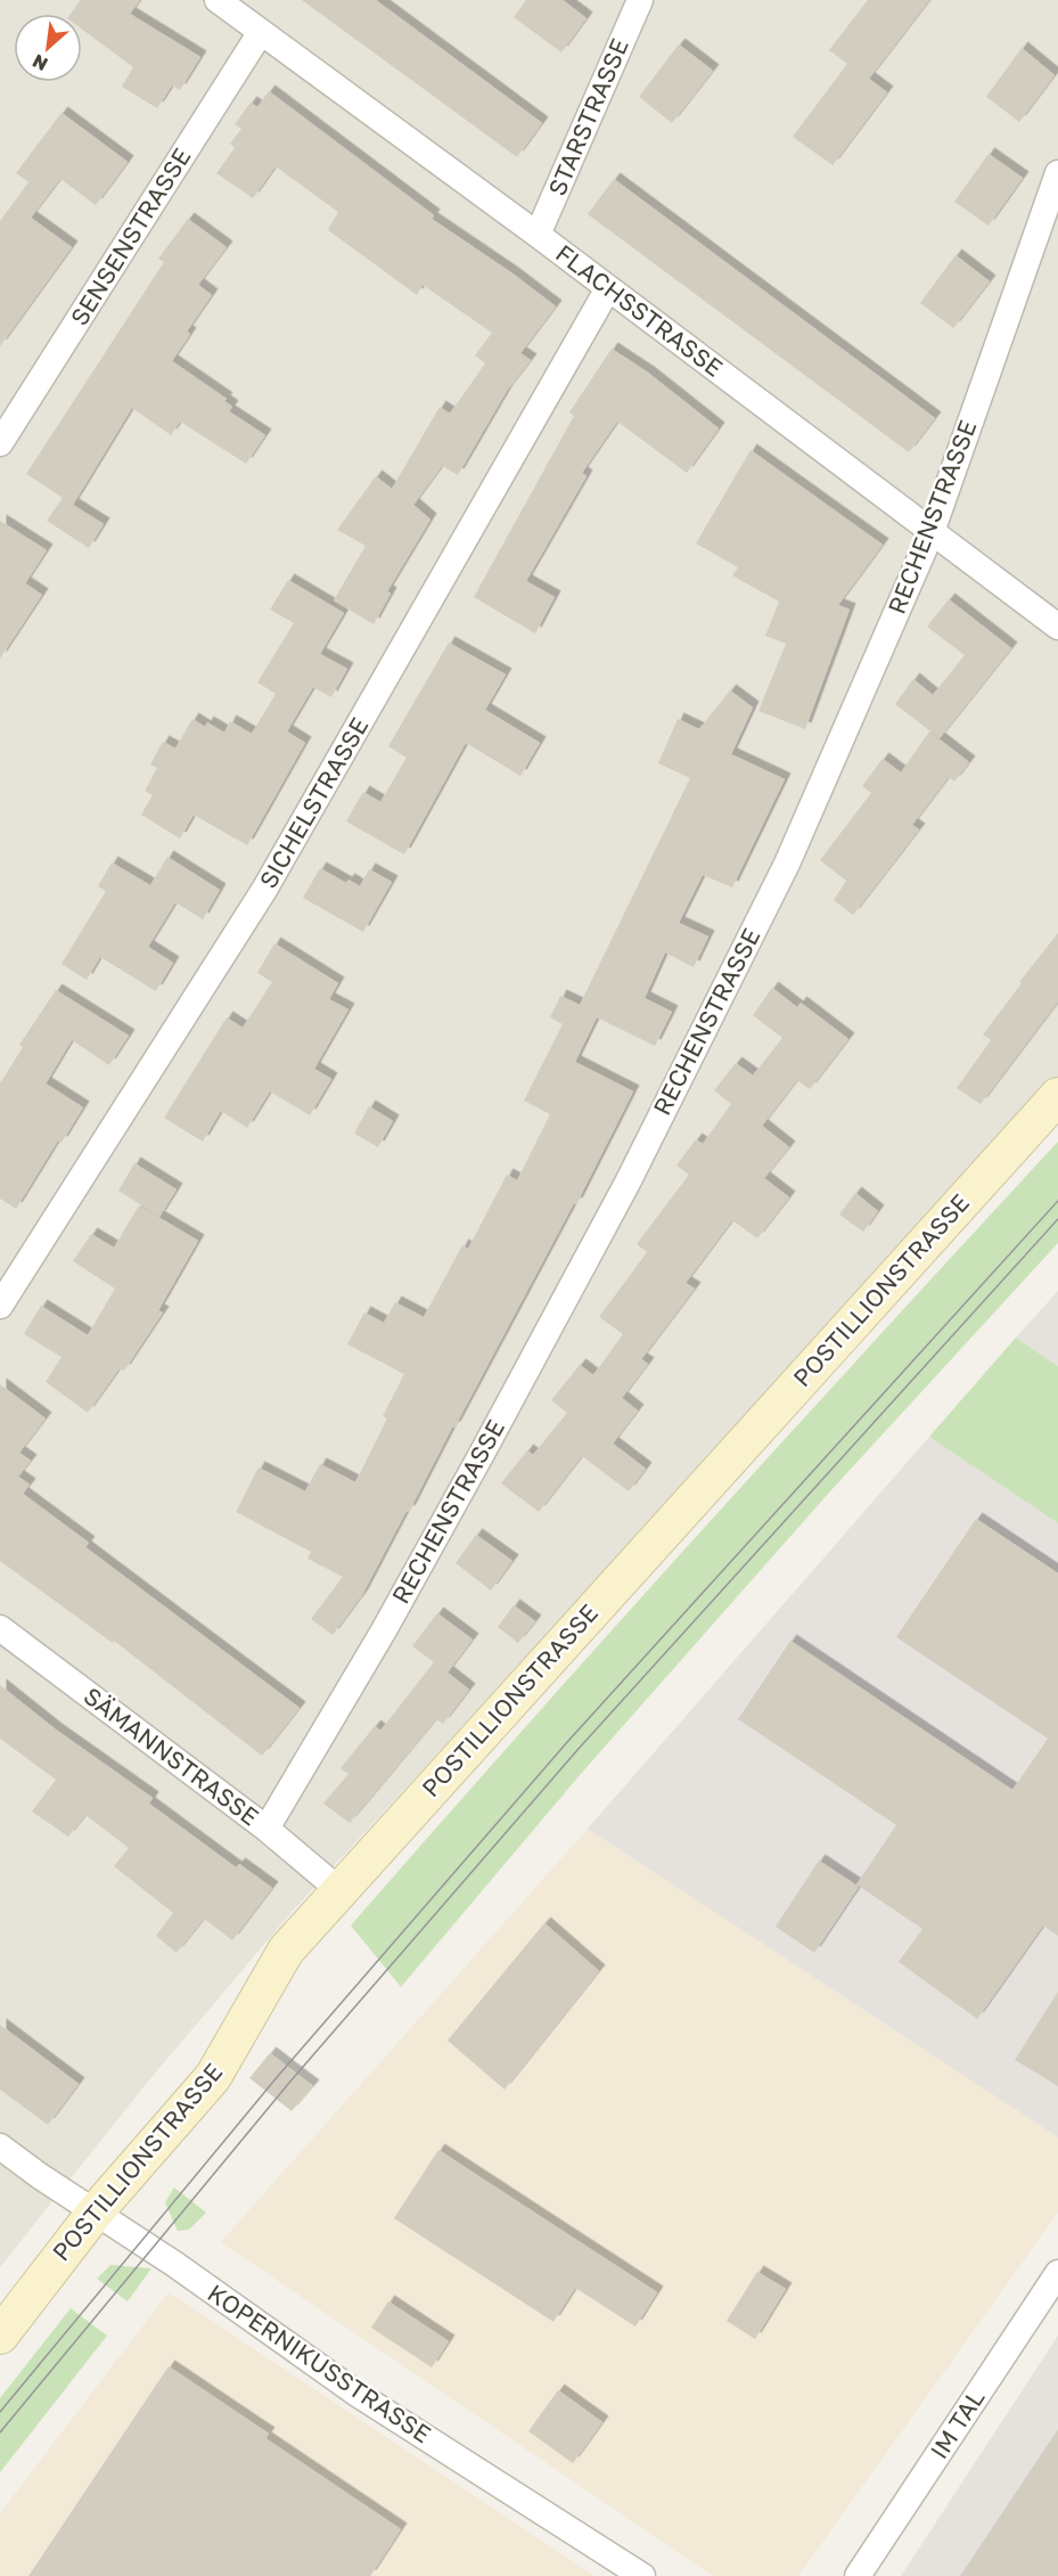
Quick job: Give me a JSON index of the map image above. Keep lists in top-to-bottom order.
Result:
{
  "streets": {
    "street": [
      "STARSTRASSE",
      "SENSENSTRASSE",
      "FLACHSSTRASSE",
      "RECHENSTRASSE",
      "SICHELSTRASSE",
      "POSTILLIONSTRASSE",
      "SÄMANNSTRASSE",
      "KOPERNIKUSSTRASSE",
      "IM TAL"
    ]
  },
  "crossings": [
    ["STARSTRASSE", "FLACHSSTRASSE"],
    ["SENSENSTRASSE", "FLACHSSTRASSE"],
    ["FLACHSSTRASSE", "RECHENSTRASSE"],
    ["FLACHSSTRASSE", "SICHELSTRASSE"],
    ["RECHENSTRASSE", "SÄMANNSTRASSE"],
    ["POSTILLIONSTRASSE", "SÄMANNSTRASSE"],
    ["POSTILLIONSTRASSE", "KOPERNIKUSSTRASSE"]
  ],
  "north": "bottom left"
}
